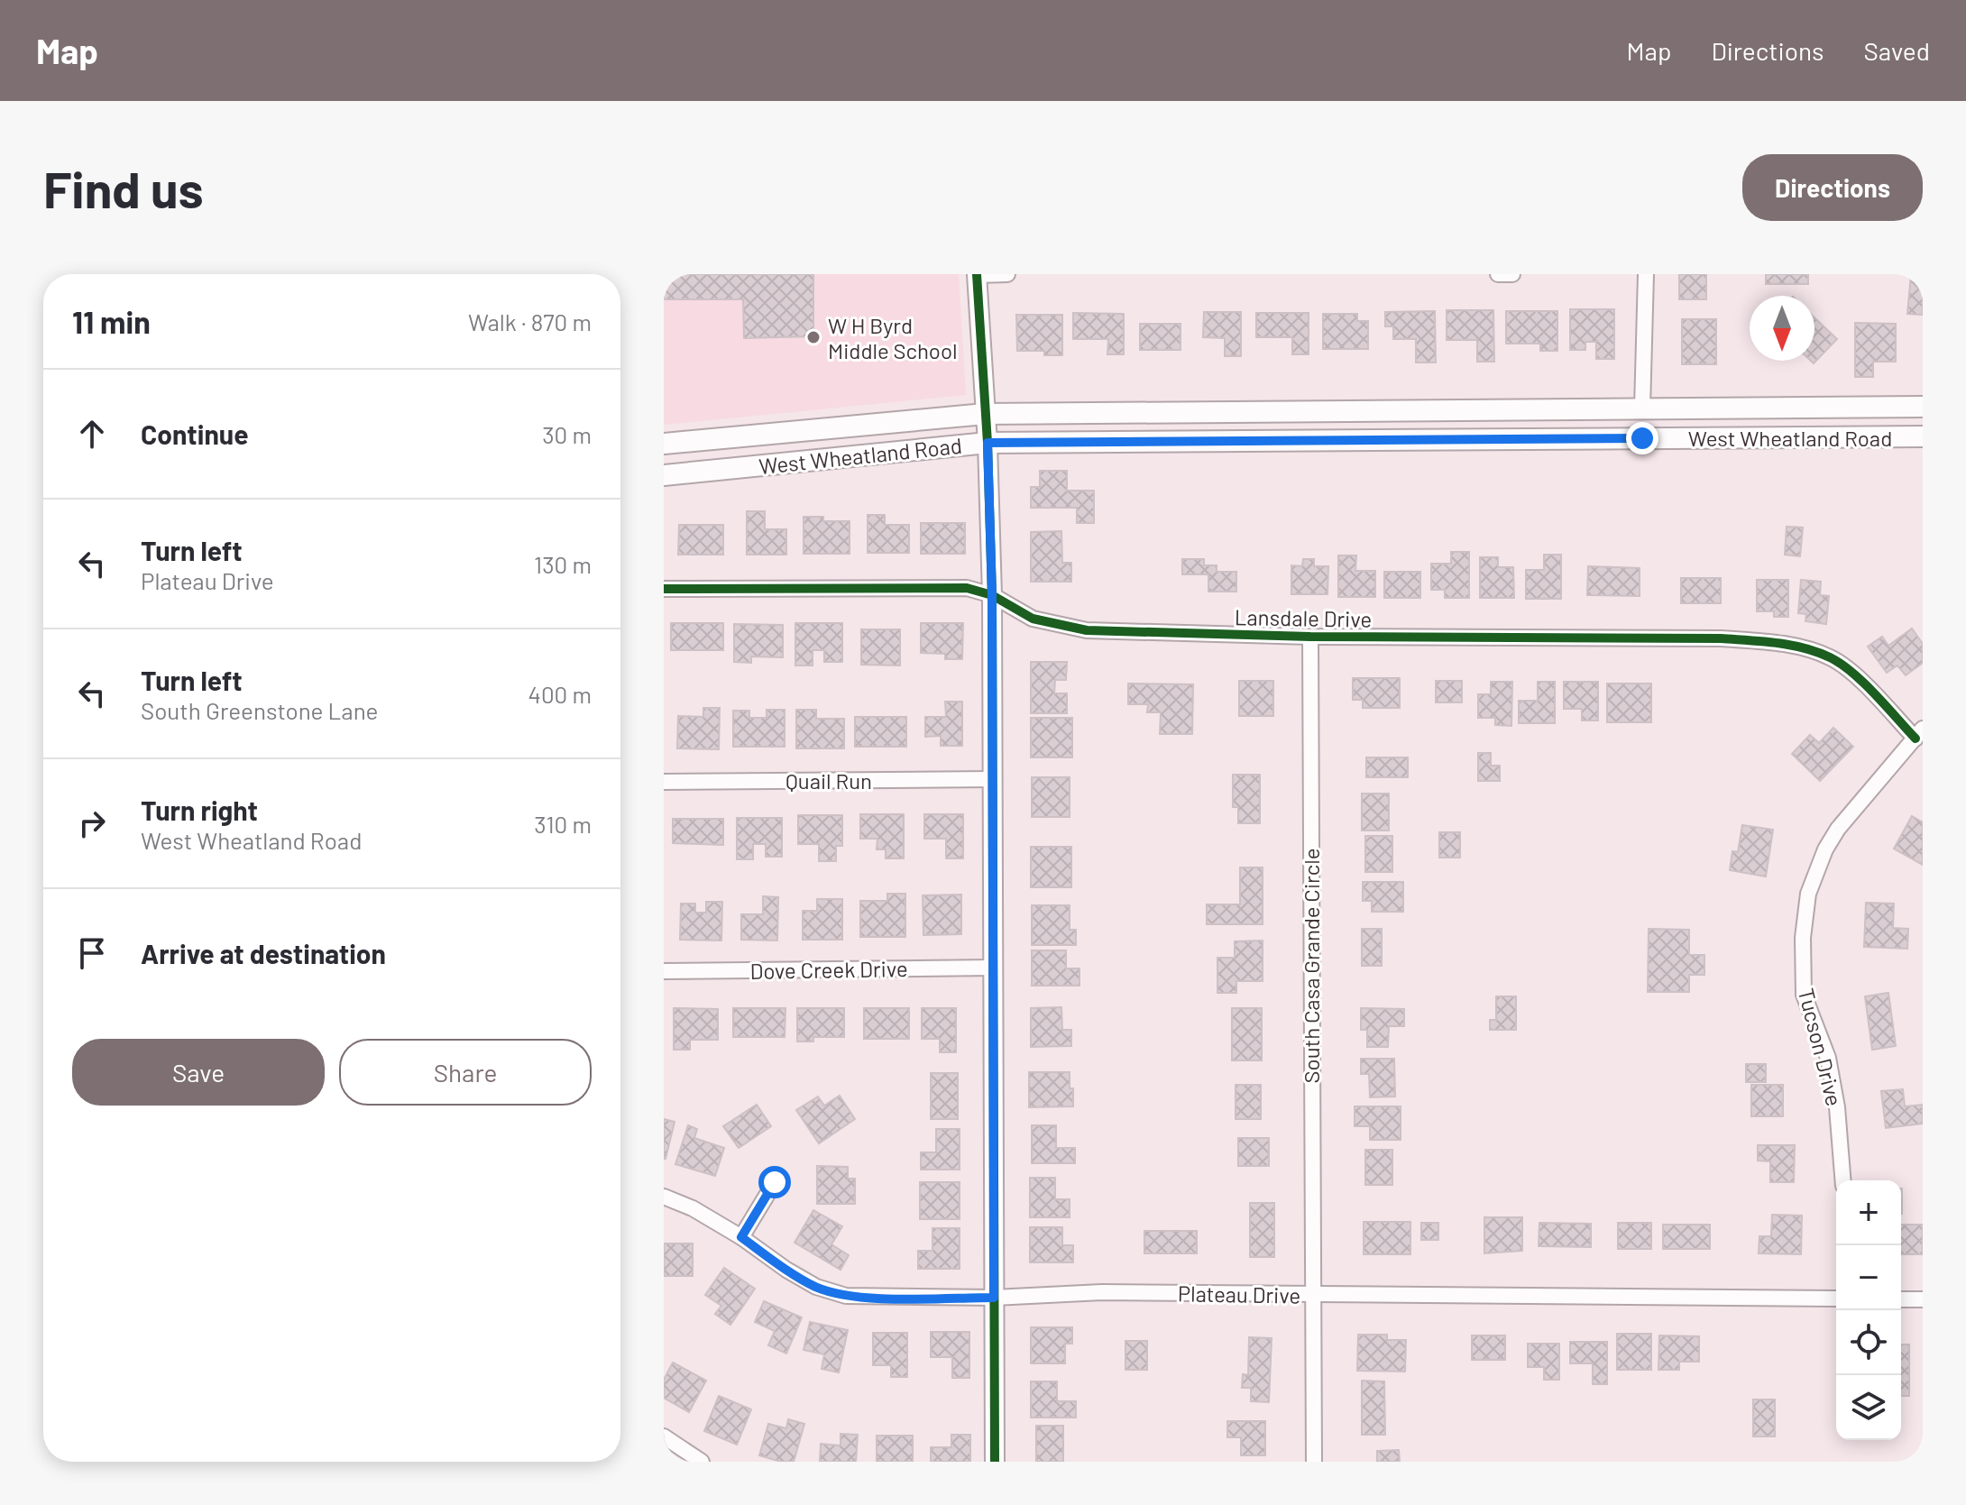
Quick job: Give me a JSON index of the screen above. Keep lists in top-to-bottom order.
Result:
{
  "streets": {
    "main road": ["West Wheatland Road"],
    "street": [
      "Lansdale Drive",
      "Quail Run",
      "South Casa Grande Circle",
      "Dove Creek Drive",
      "Tucson Drive",
      "Plateau Drive"
    ]
  },
  "crossings": [
    ["Lansdale Drive", "South Casa Grande Circle"],
    ["Lansdale Drive", "Tucson Drive"],
    ["South Casa Grande Circle", "Plateau Drive"]
  ],
  "places": ["W H Byrd Middle School"],
  "north": "bottom",
  "page": {
    "header": "Map",
    "nav": ["Map", "Directions", "Saved"],
    "buttons": [
      "Directions",
      ["Save", "Share"]
    ],
    "title": "Find us",
    "heading": ["11 min", "Walk · 870 m"],
    "list": [
      ["Continue", "30 m"],
      ["Turn left", "Plateau Drive", "130 m"],
      ["Turn left", "South Greenstone Lane", "400 m"],
      ["Turn right", "West Wheatland Road", "310 m"],
      "Arrive at destination"
    ],
    "map_buttons": ["+", "−"]
  }
}
